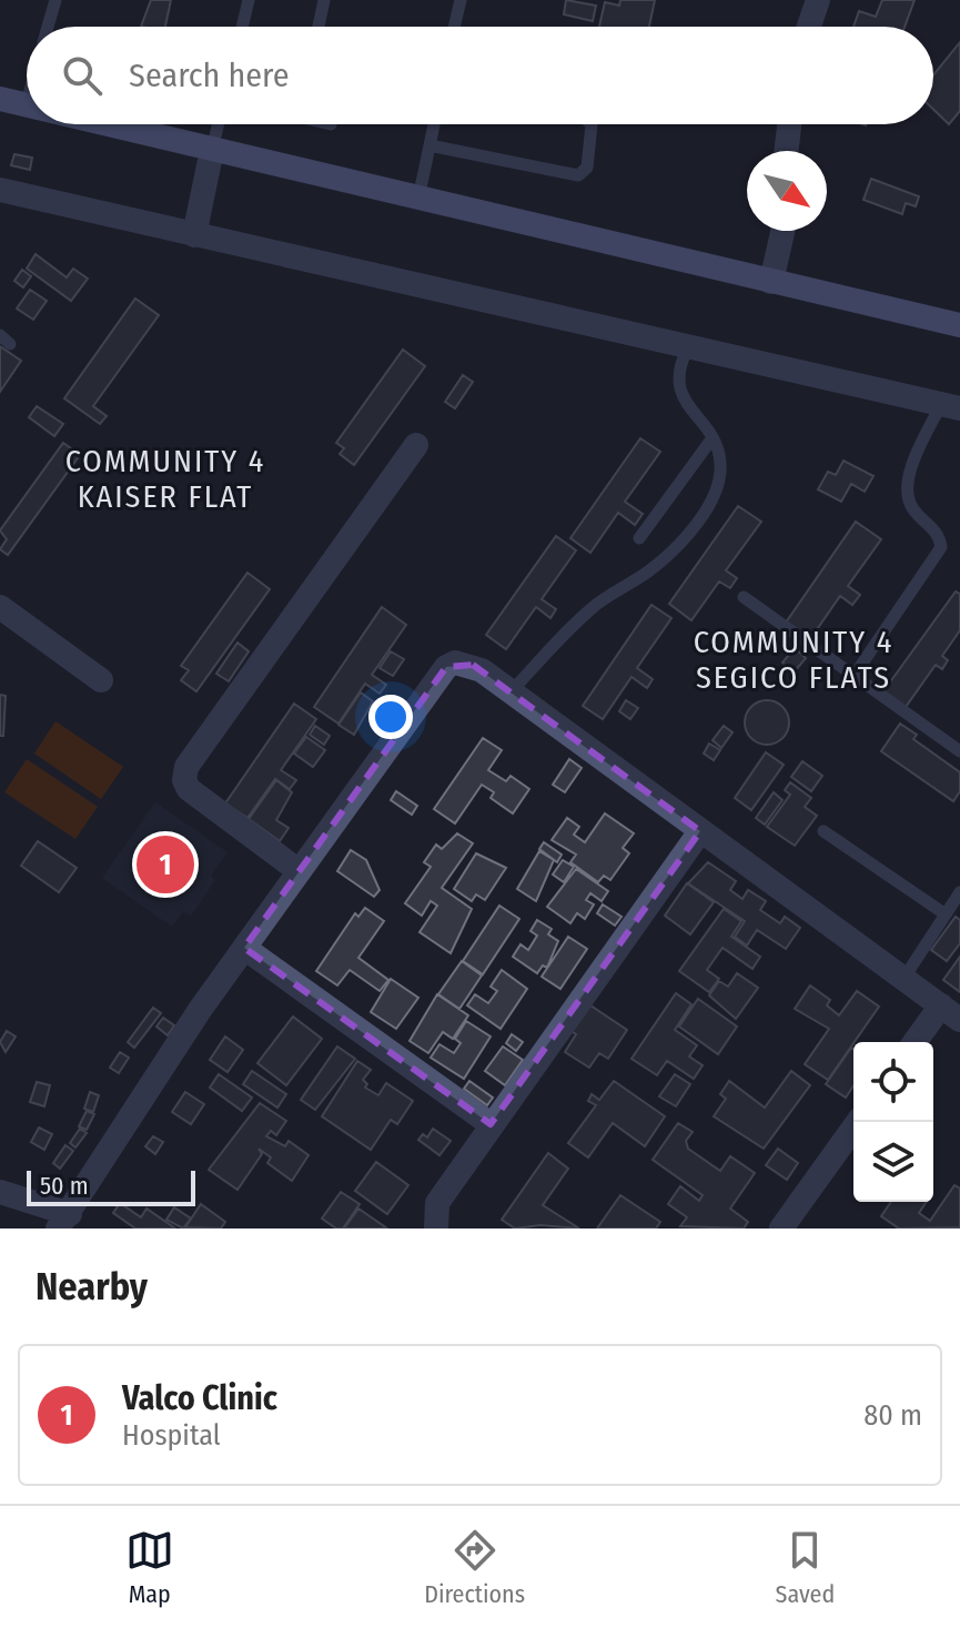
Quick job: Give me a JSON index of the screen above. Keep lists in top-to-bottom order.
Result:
{
  "districts": ["COMMUNITY 4 KAISER FLAT", "COMMUNITY 4 SEGICO FLATS"],
  "scale_bar": "50 m",
  "north": "bottom right",
  "page": {
    "search": "Search here",
    "pins": "1",
    "scale": "50 m",
    "heading": "Nearby",
    "list": [
      {
        "mark": "1",
        "name": "Valco Clinic",
        "note": "Hospital",
        "value": "80 m"
      }
    ],
    "nav": ["Map", "Directions", "Saved"]
  }
}
